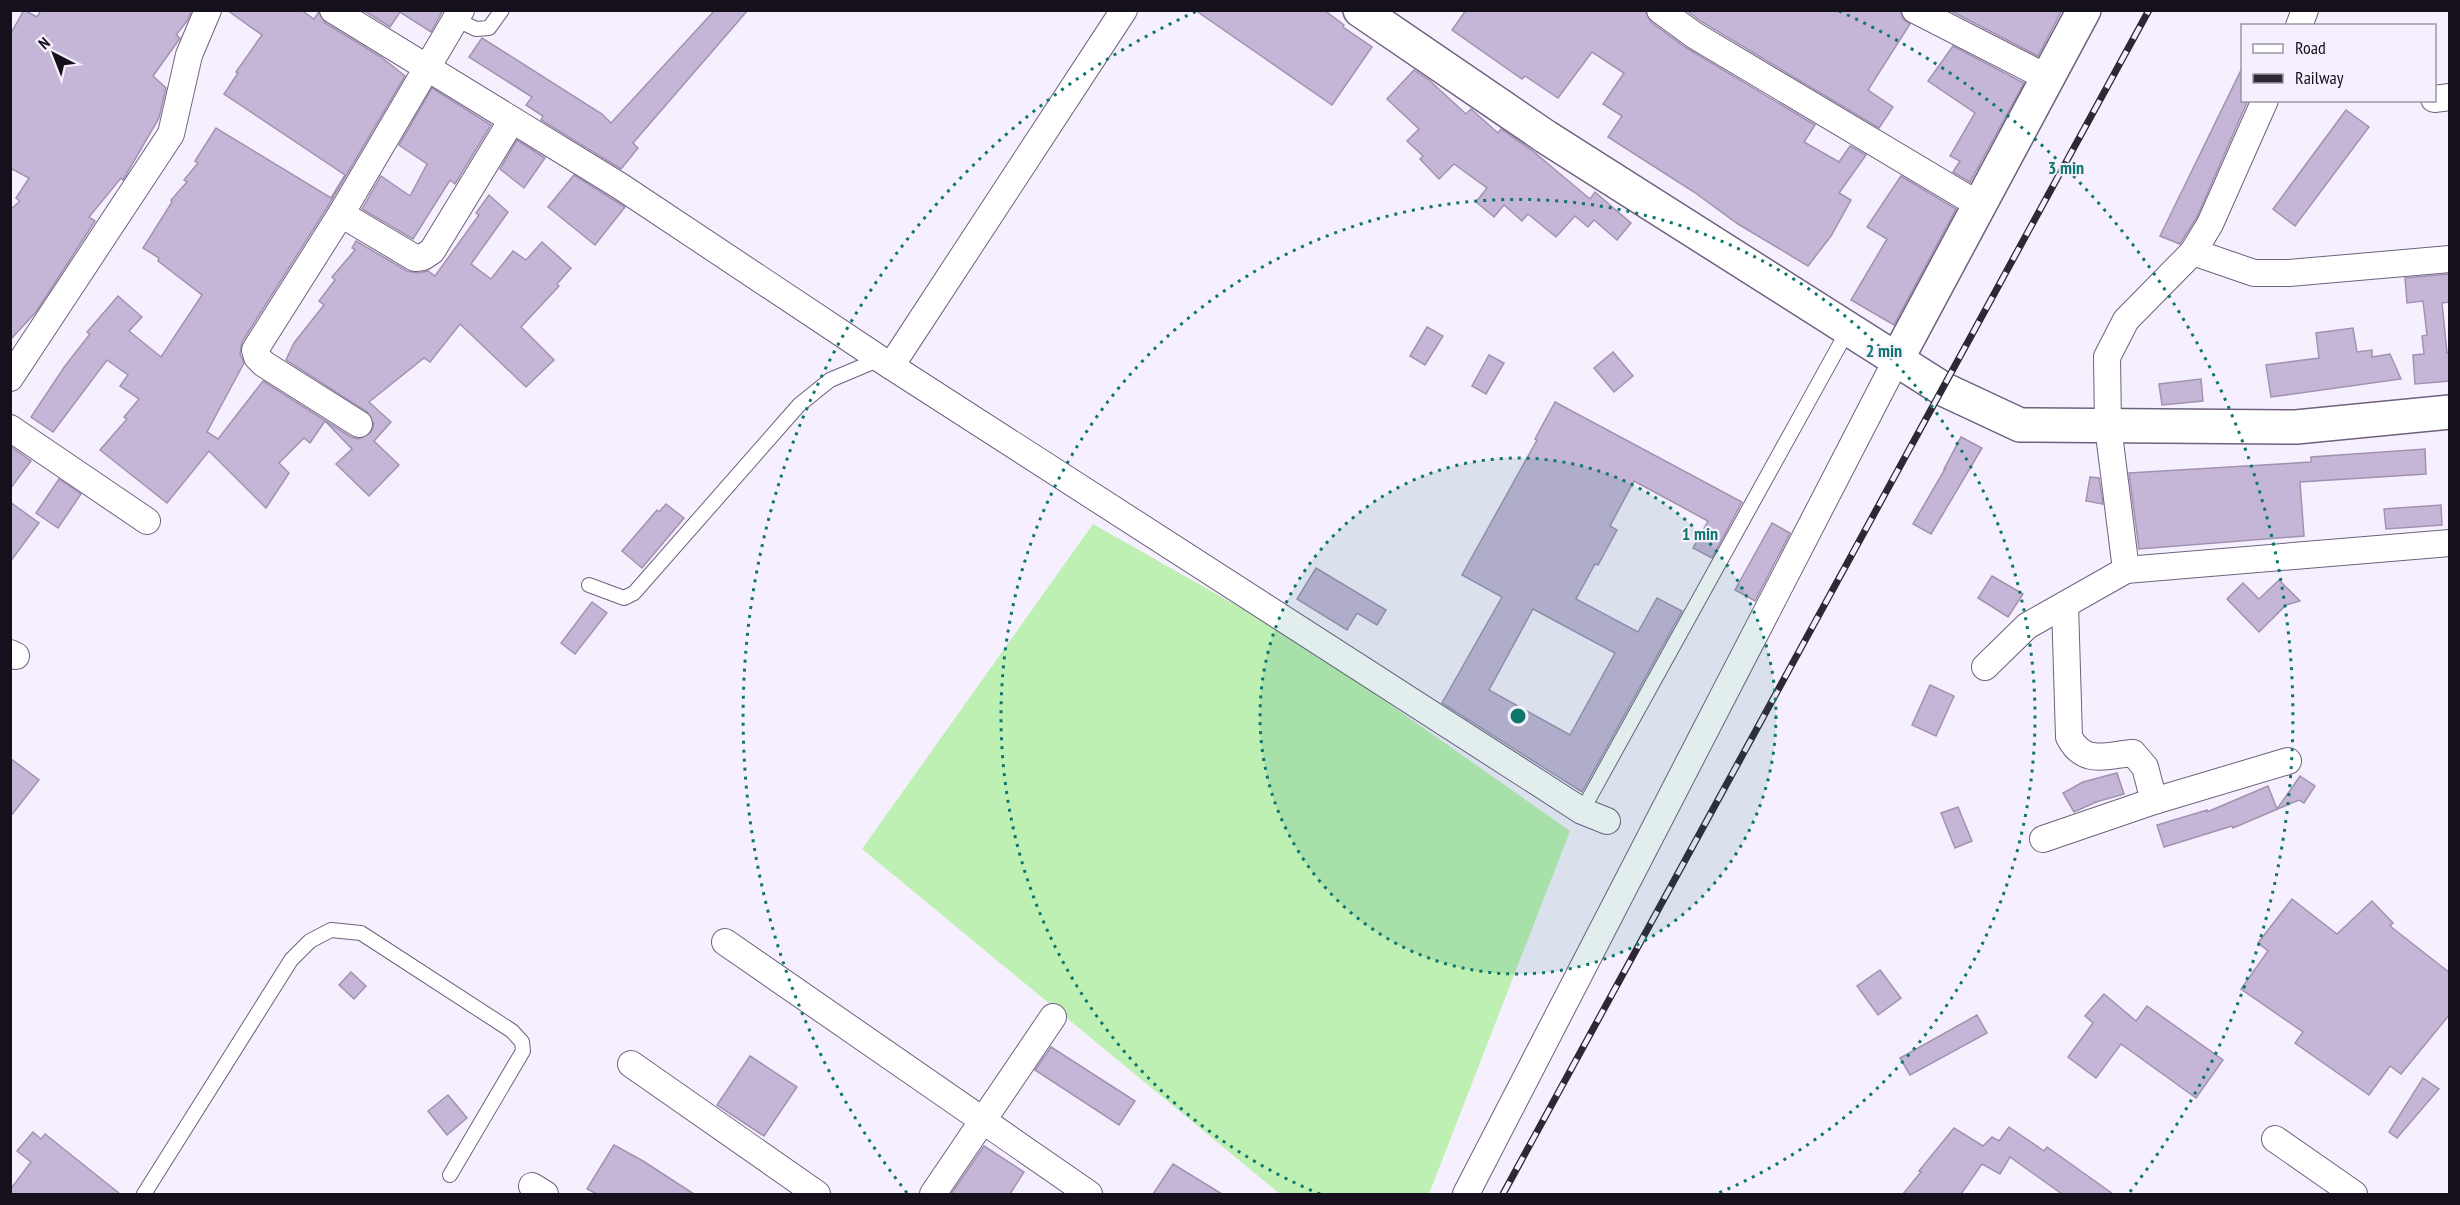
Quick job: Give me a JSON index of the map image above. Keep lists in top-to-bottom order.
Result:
{
  "legend": ["Road", "Railway"],
  "north": "top left",
  "rings": ["3 min", "2 min", "1 min"]
}
